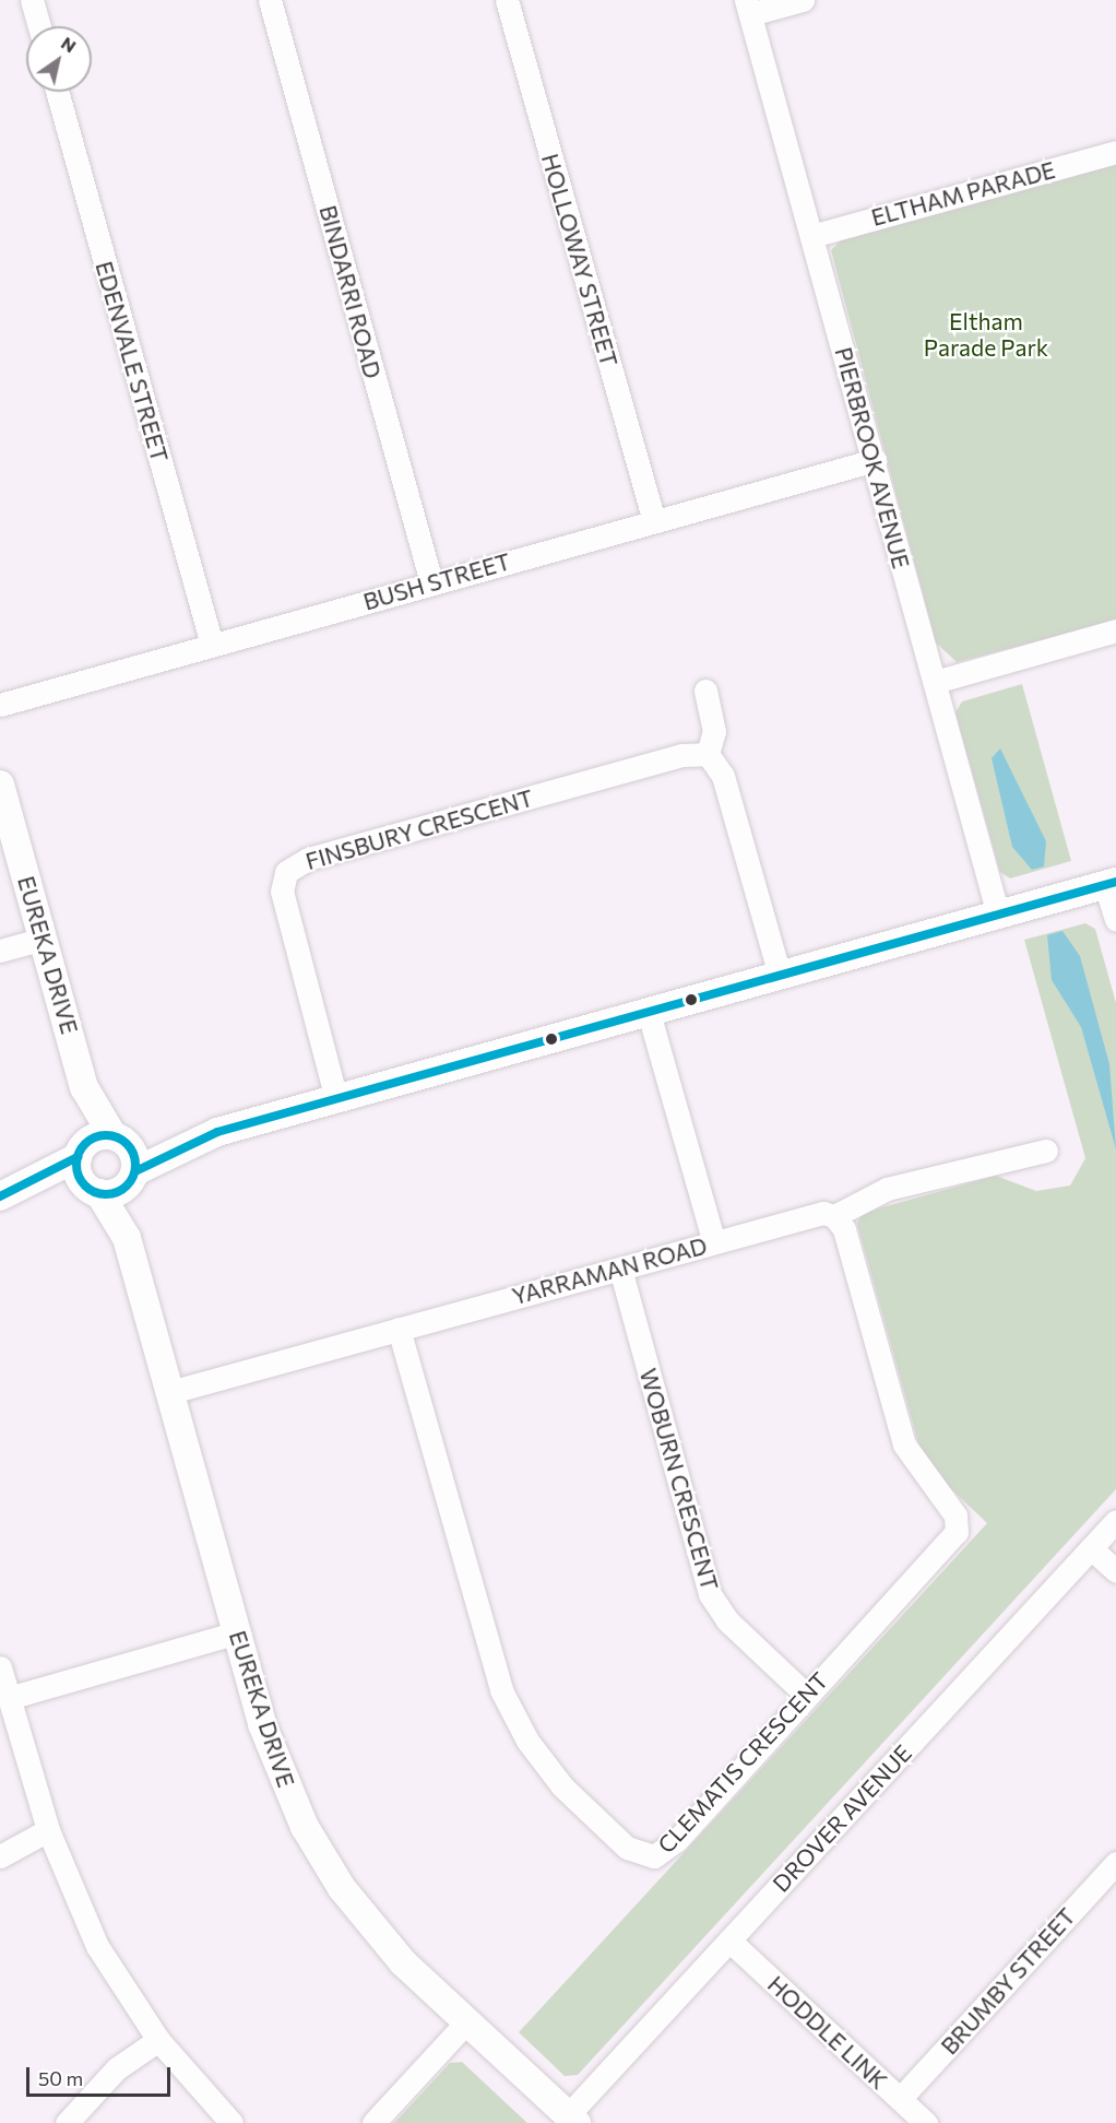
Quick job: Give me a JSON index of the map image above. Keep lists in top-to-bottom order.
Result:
{
  "streets": {
    "street": [
      "ELTHAM PARADE",
      "HOLLOWAY STREET",
      "BINDARRI ROAD",
      "EDENVALE STREET",
      "PIERBROOK AVENUE",
      "BUSH STREET",
      "FINSBURY CRESCENT",
      "EUREKA DRIVE",
      "YARRAMAN ROAD",
      "WOBURN CRESCENT",
      "CLEMATIS CRESCENT",
      "DROVER AVENUE",
      "BRUMBY STREET",
      "HODDLE LINK"
    ]
  },
  "crossings": [
    ["ELTHAM PARADE", "PIERBROOK AVENUE"],
    ["HOLLOWAY STREET", "BUSH STREET"],
    ["BINDARRI ROAD", "BUSH STREET"],
    ["EDENVALE STREET", "BUSH STREET"],
    ["PIERBROOK AVENUE", "BUSH STREET"],
    ["EUREKA DRIVE", "YARRAMAN ROAD"],
    ["EUREKA DRIVE", "DROVER AVENUE"],
    ["YARRAMAN ROAD", "WOBURN CRESCENT"],
    ["YARRAMAN ROAD", "CLEMATIS CRESCENT"],
    ["WOBURN CRESCENT", "CLEMATIS CRESCENT"],
    ["DROVER AVENUE", "HODDLE LINK"],
    ["BRUMBY STREET", "HODDLE LINK"]
  ],
  "parks": ["Eltham Parade Park"],
  "scale_bar": "50 m",
  "north": "top right"
}
